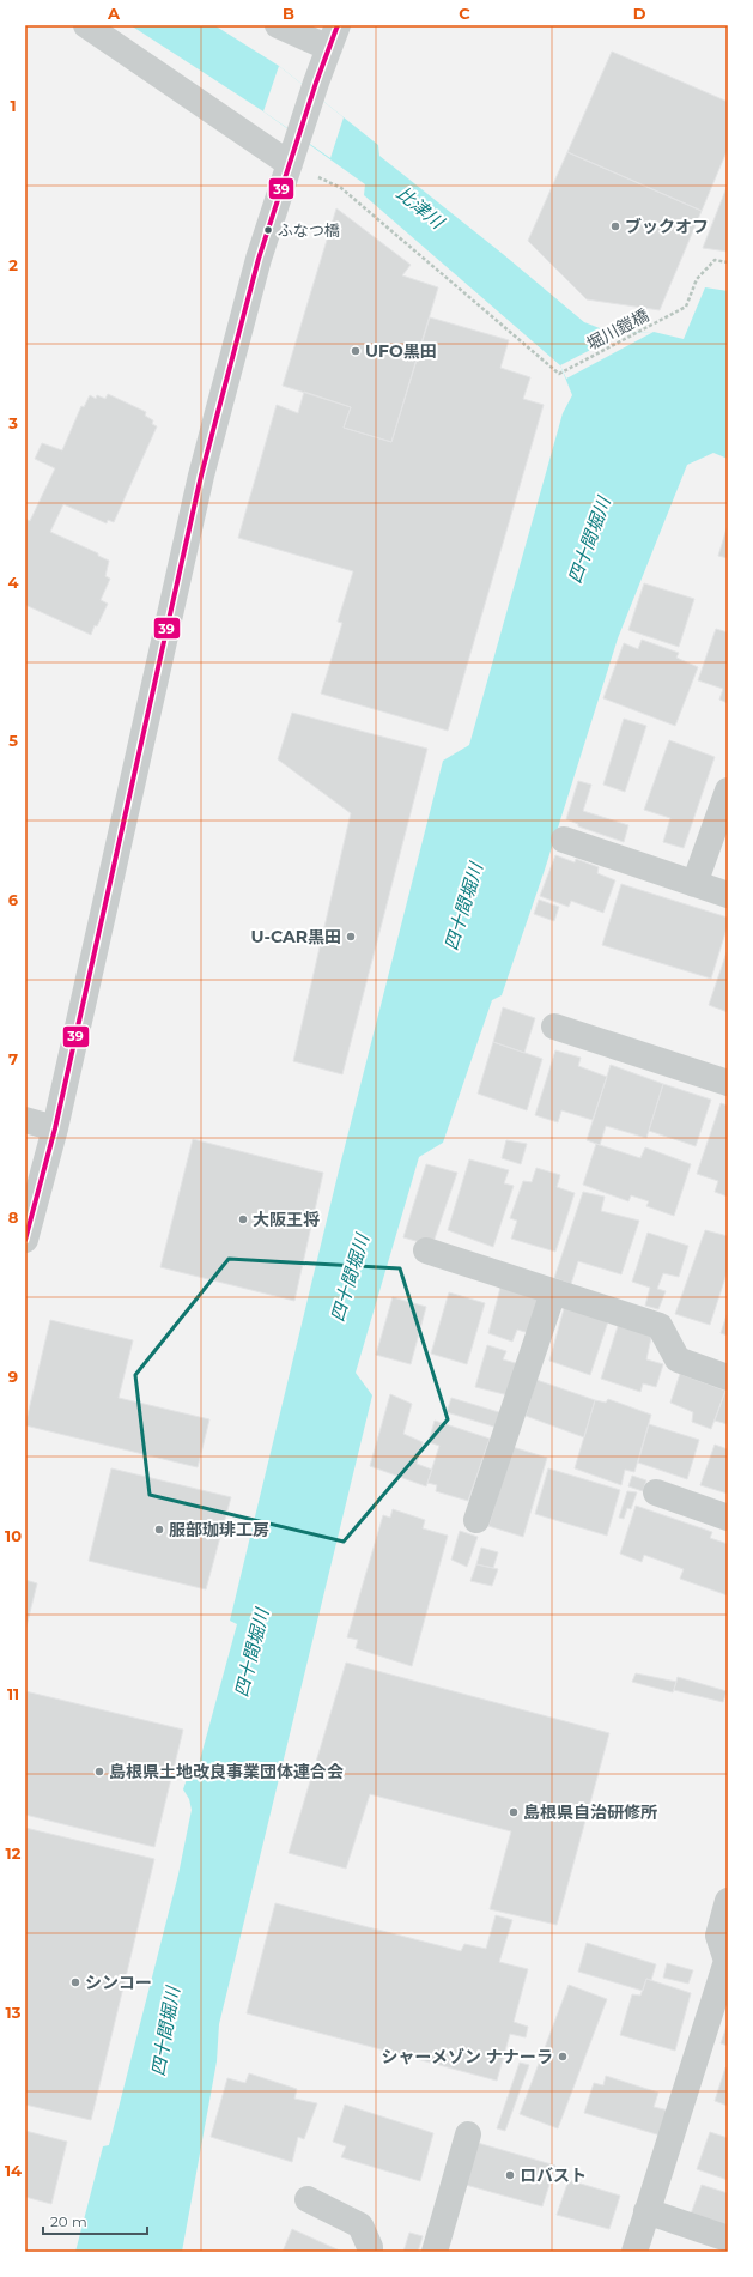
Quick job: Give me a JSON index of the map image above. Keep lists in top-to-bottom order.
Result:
{
  "streets": {
    "path": ["堀川鎧橋"]
  },
  "water": ["比津川", "四十間堀川"],
  "places": [
    "ブックオフ",
    "ふなつ橋",
    "UFO黒田",
    "U-CAR黒田",
    "大阪王将",
    "服部珈琲工房",
    "島根県土地改良事業団体連合会",
    "島根県自治研修所",
    "シンコー",
    "シャーメゾン ナナーラ",
    "ロバスト"
  ],
  "lines": ["transit line 39"],
  "scale_bar": "20 m",
  "grid": {
    "columns": [
      "A",
      "B",
      "C",
      "D"
    ],
    "rows": [
      "1",
      "2",
      "3",
      "4",
      "5",
      "6",
      "7",
      "8",
      "9",
      "10",
      "11",
      "12",
      "13",
      "14"
    ]
  }
}
